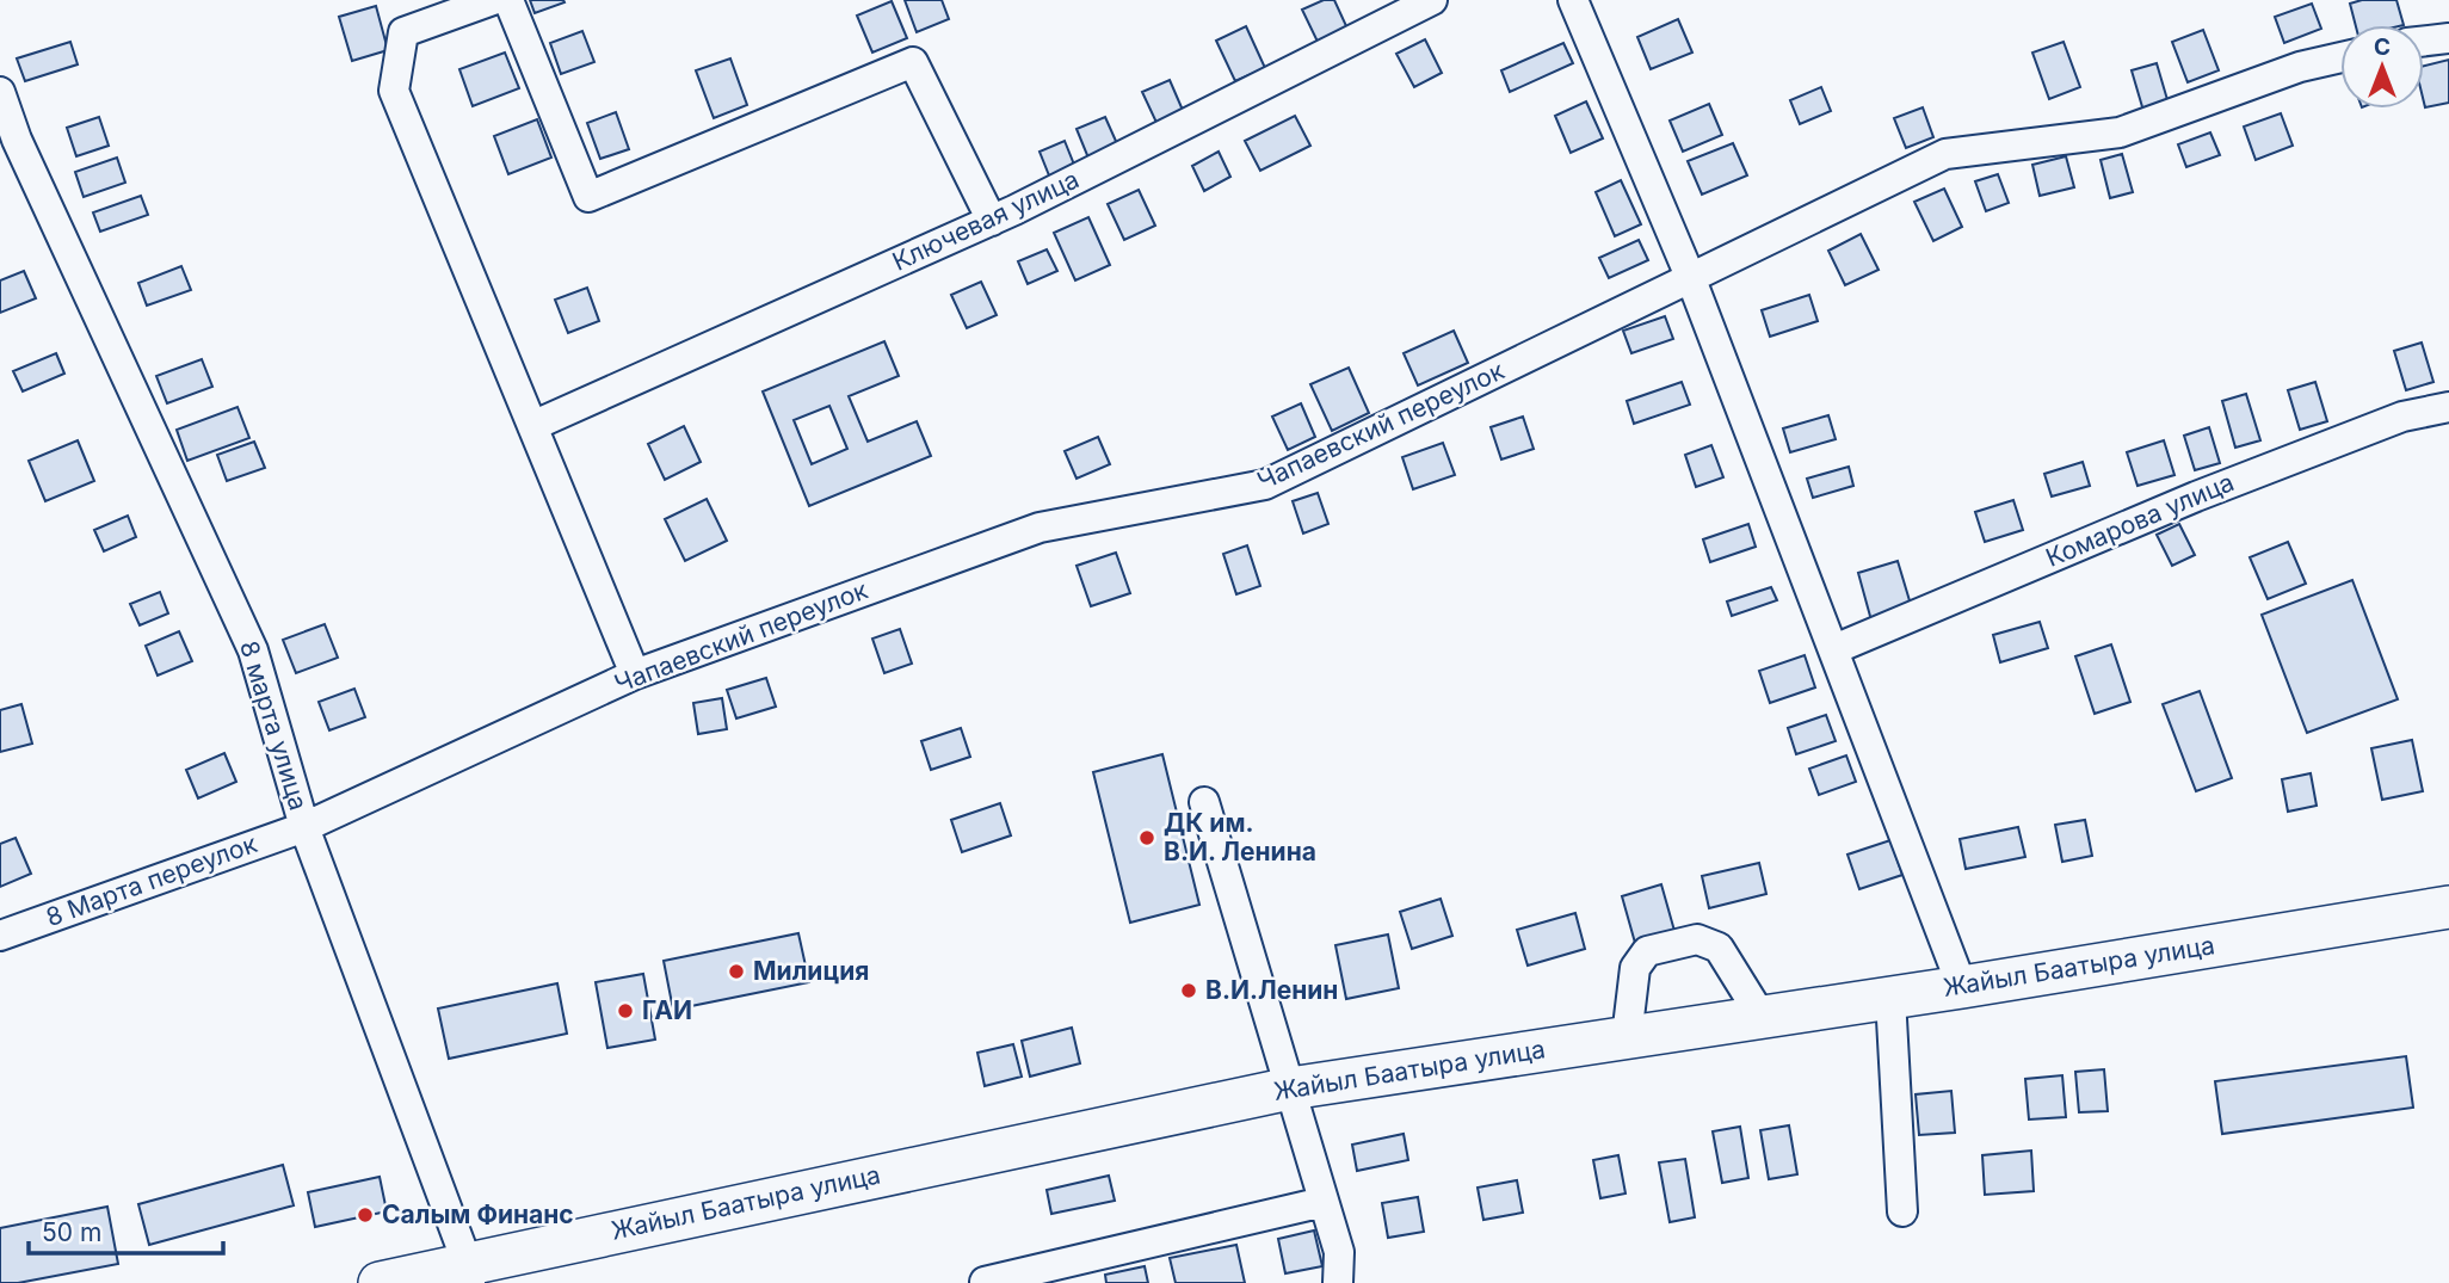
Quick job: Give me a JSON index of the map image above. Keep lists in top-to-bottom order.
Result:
{
  "streets": {
    "highway": ["Жайыл Баатыра улица"],
    "street": [
      "Ключевая улица",
      "Чапаевский переулок",
      "Комарова улица",
      "8 марта улица",
      "8 Марта переулок"
    ]
  },
  "crossings": [
    ["Чапаевский переулок", "8 марта улица"],
    ["Чапаевский переулок", "8 Марта переулок"],
    ["8 марта улица", "8 Марта переулок"],
    ["8 марта улица", "Жайыл Баатыра улица"]
  ],
  "places": [
    "ДК им. В.И. Ленина",
    "Милиция",
    "В.И.Ленин",
    "ГАИ",
    "Салым Финанс"
  ],
  "scale_bar": "50 m",
  "north": "top"
}
